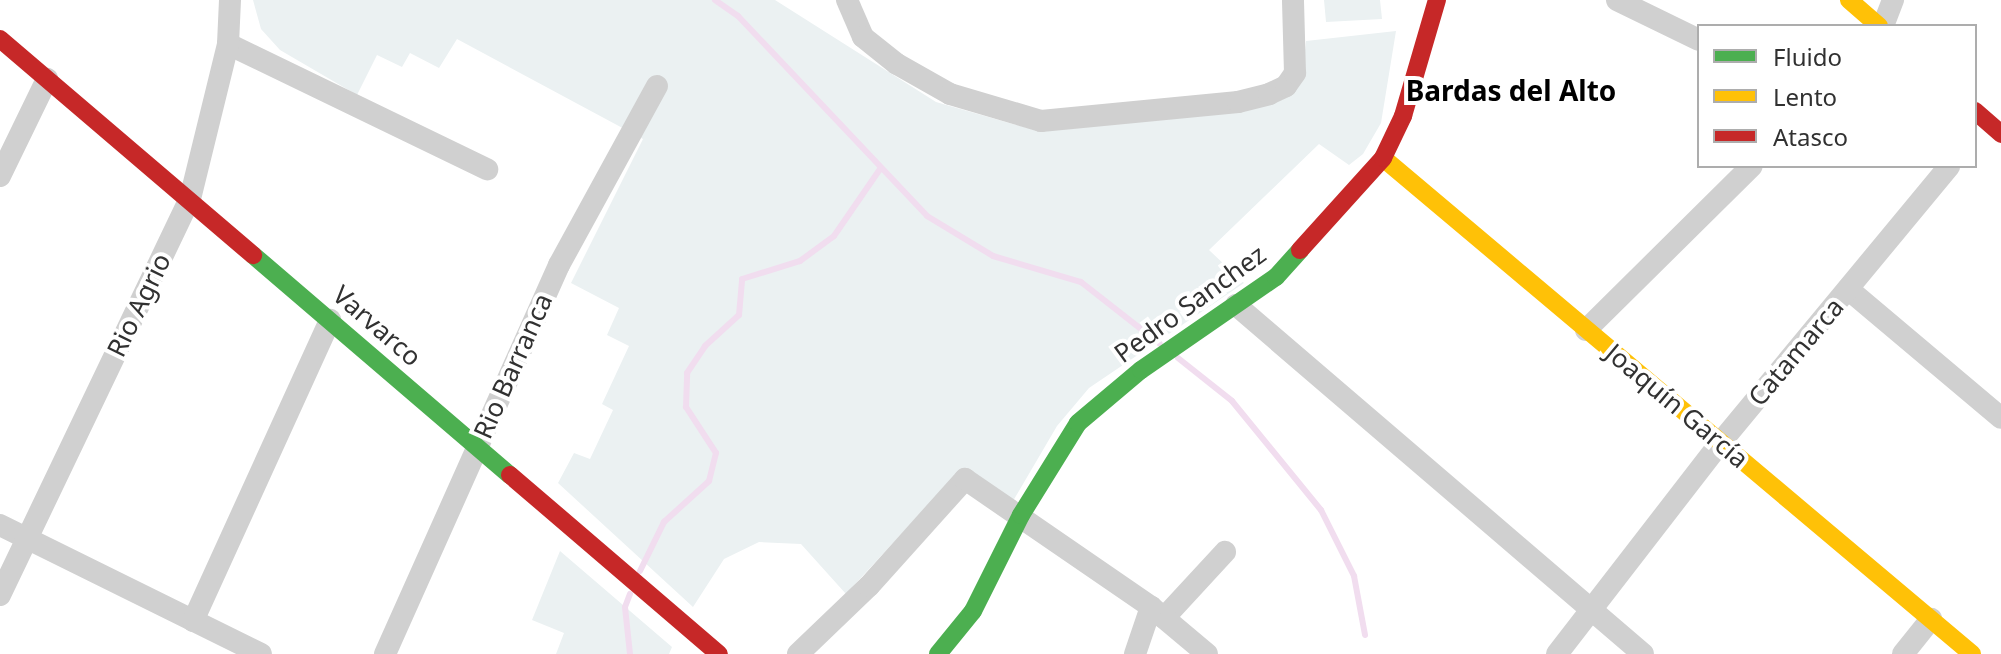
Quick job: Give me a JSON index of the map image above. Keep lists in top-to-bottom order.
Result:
{
  "streets": {
    "street": [
      "Pedro Sanchez",
      "Rio Agrio",
      "Varvarco",
      "Catamarca",
      "Rio Barranca",
      "Joaquín García"
    ]
  },
  "crossings": [
    ["Pedro Sanchez", "Joaquín García"],
    ["Rio Agrio", "Varvarco"],
    ["Varvarco", "Rio Barranca"],
    ["Catamarca", "Joaquín García"]
  ],
  "districts": ["Bardas del Alto"],
  "legend": ["Fluido", "Lento", "Atasco"]
}
